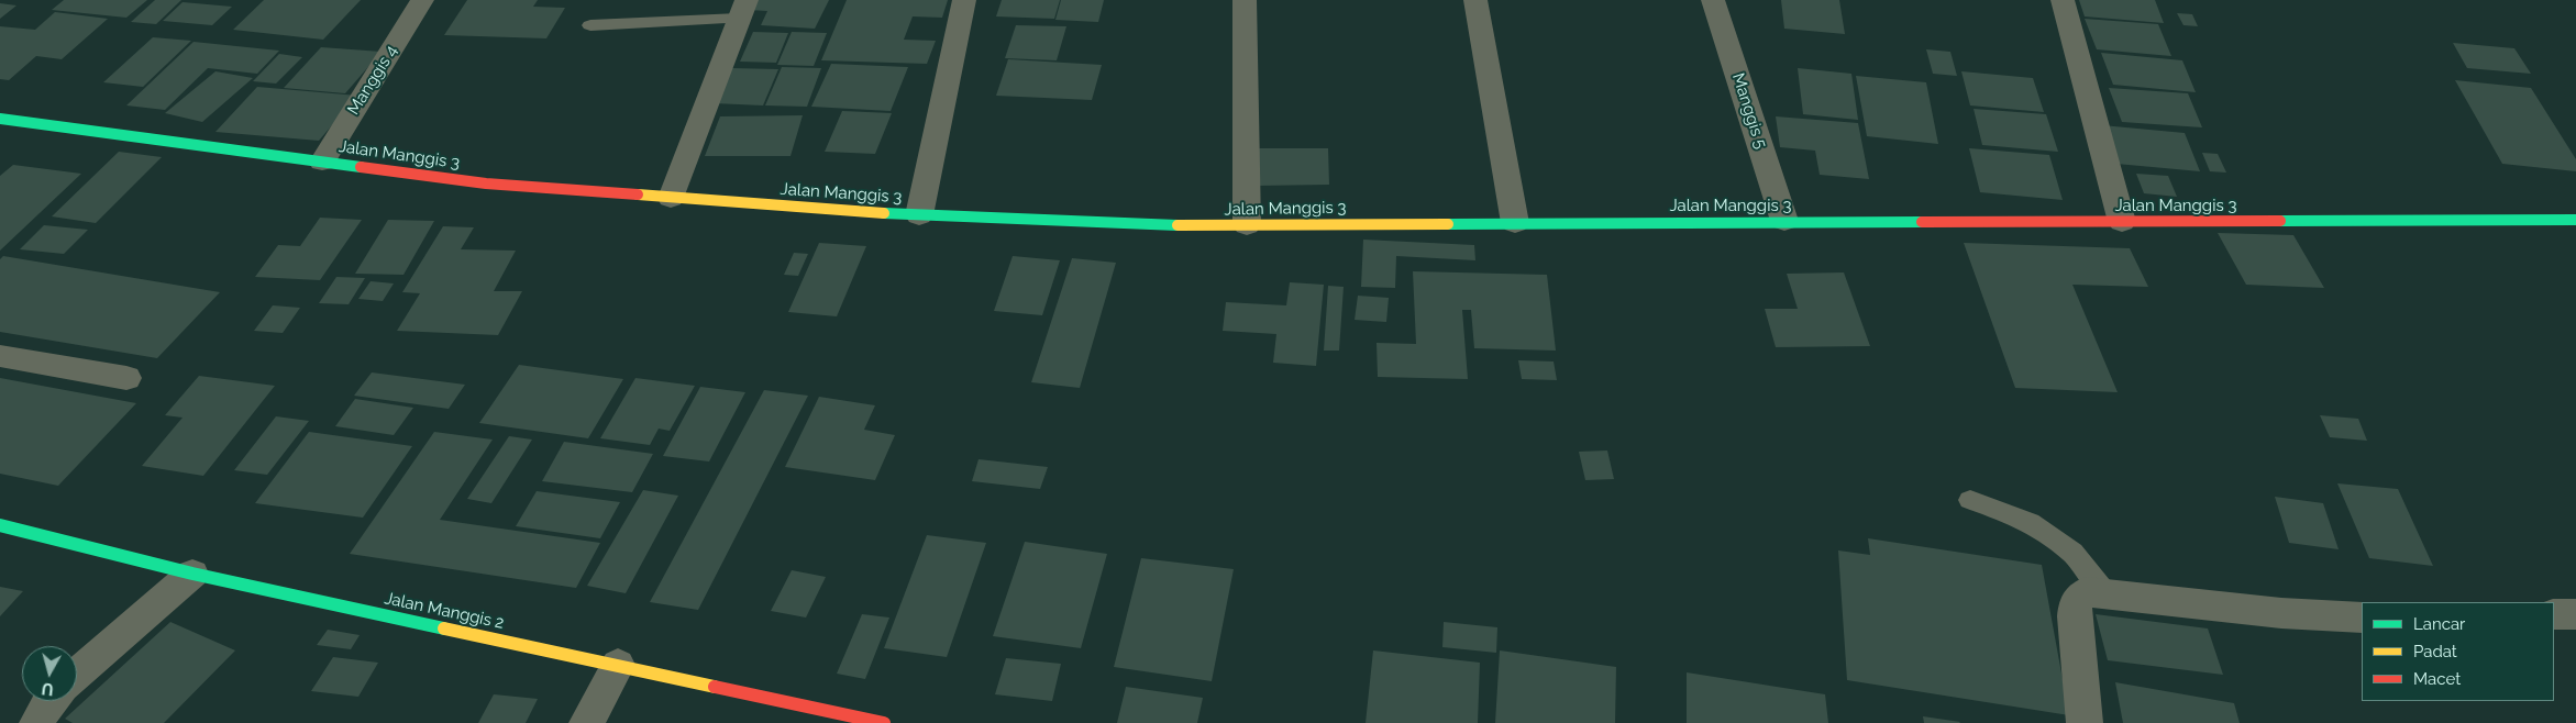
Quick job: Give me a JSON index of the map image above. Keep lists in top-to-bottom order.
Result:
{
  "streets": {
    "street": [
      "Manggis 4",
      "Manggis 5",
      "Jalan Manggis 3",
      "Jalan Manggis 2"
    ]
  },
  "crossings": [
    ["Manggis 4", "Jalan Manggis 3"],
    ["Manggis 5", "Jalan Manggis 3"]
  ],
  "legend": ["Lancar", "Padat", "Macet"],
  "north": "bottom"
}
